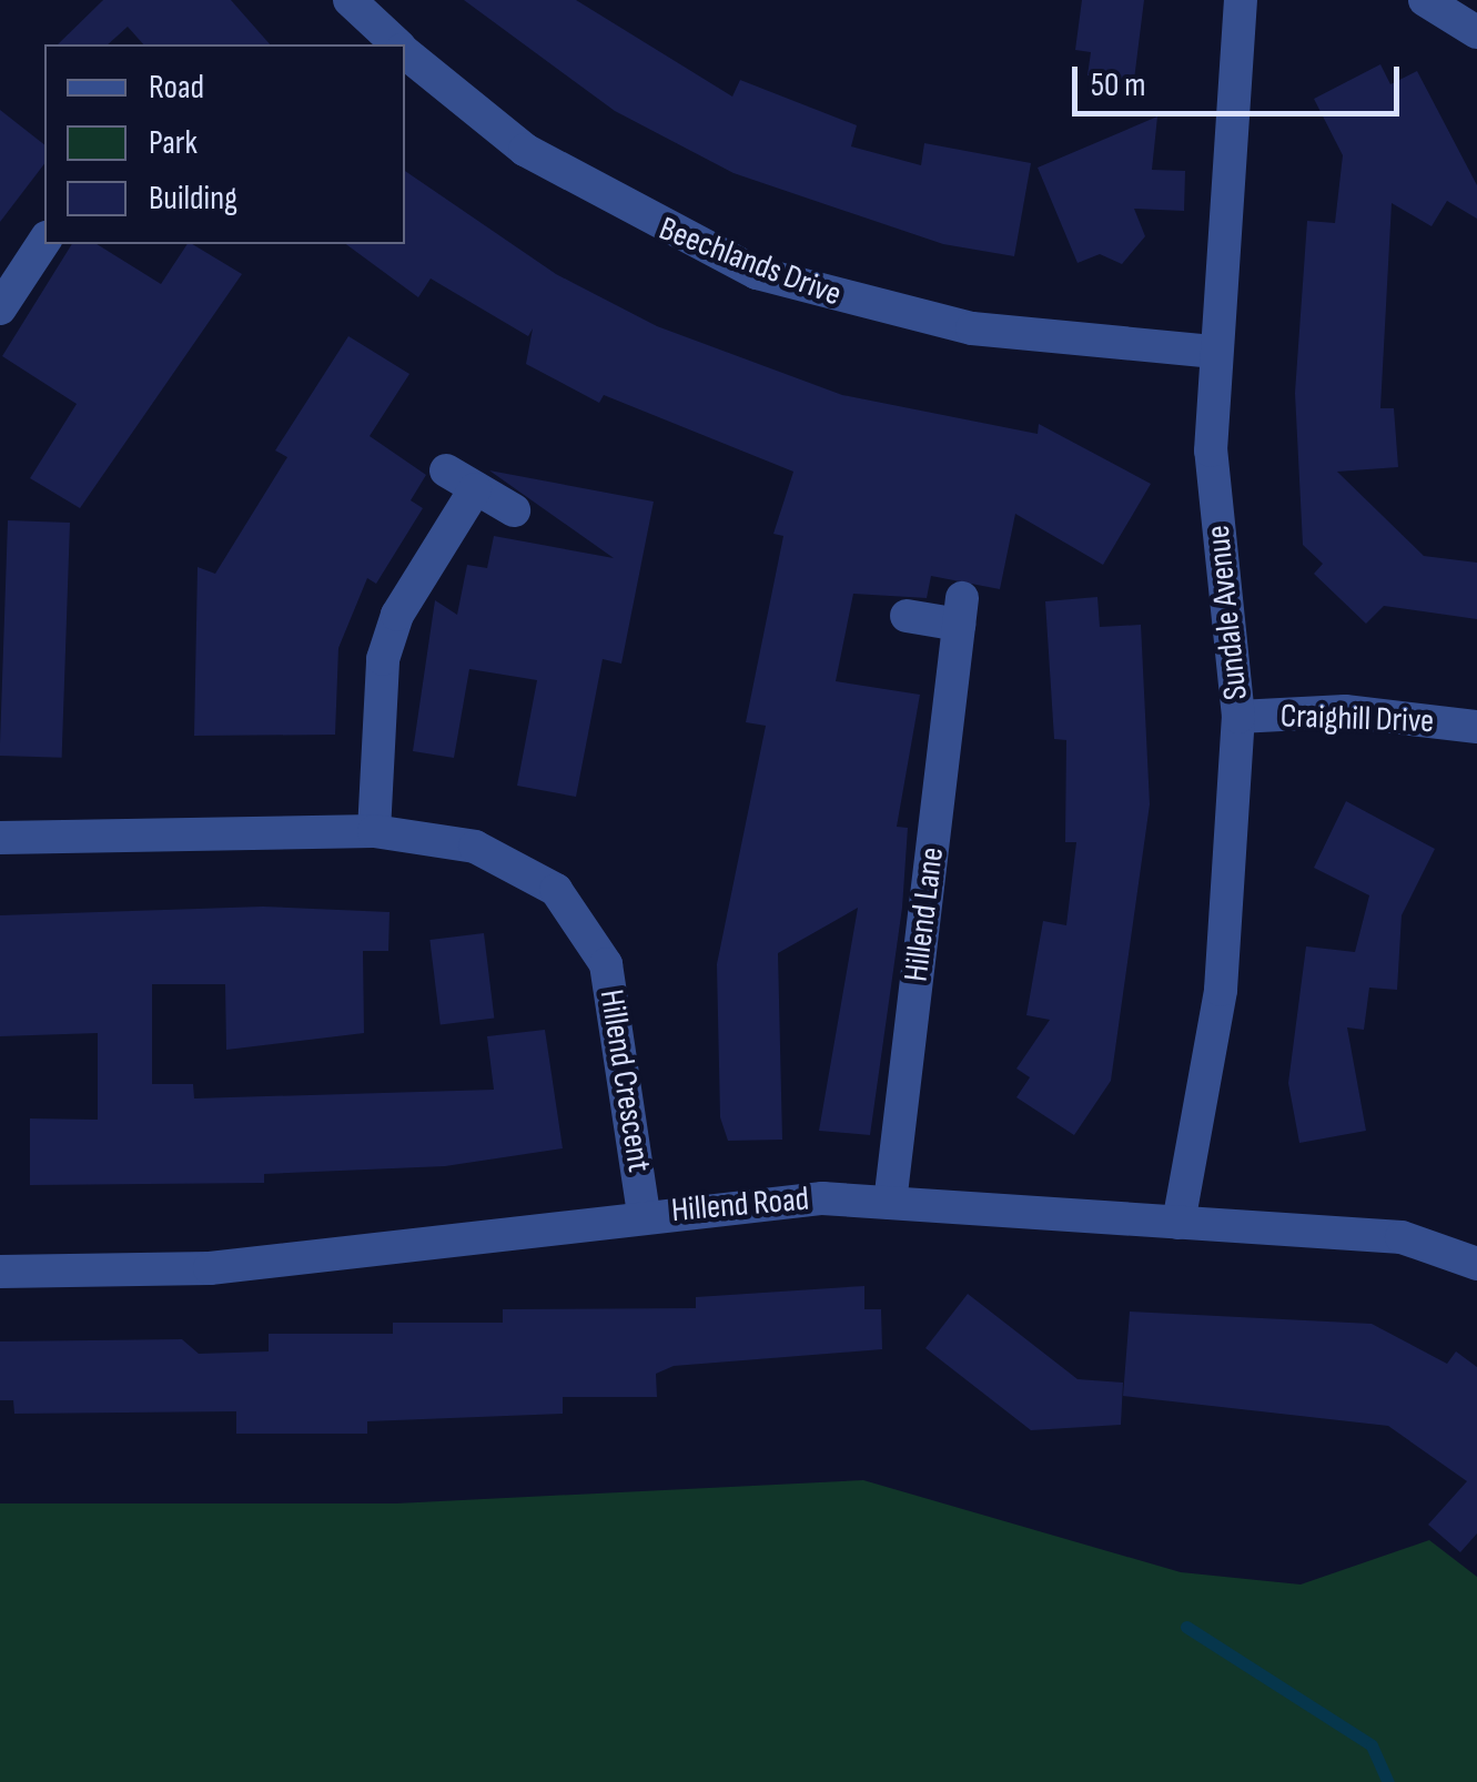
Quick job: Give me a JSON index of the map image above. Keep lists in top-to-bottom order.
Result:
{
  "streets": {
    "street": [
      "Beechlands Drive",
      "Sundale Avenue",
      "Craighill Drive",
      "Hillend Lane",
      "Hillend Crescent",
      "Hillend Road"
    ]
  },
  "crossings": [
    ["Beechlands Drive", "Sundale Avenue"],
    ["Sundale Avenue", "Craighill Drive"],
    ["Sundale Avenue", "Hillend Road"],
    ["Hillend Lane", "Hillend Road"],
    ["Hillend Crescent", "Hillend Road"]
  ],
  "legend": ["Road", "Park", "Building"],
  "scale_bar": "50 m"
}
